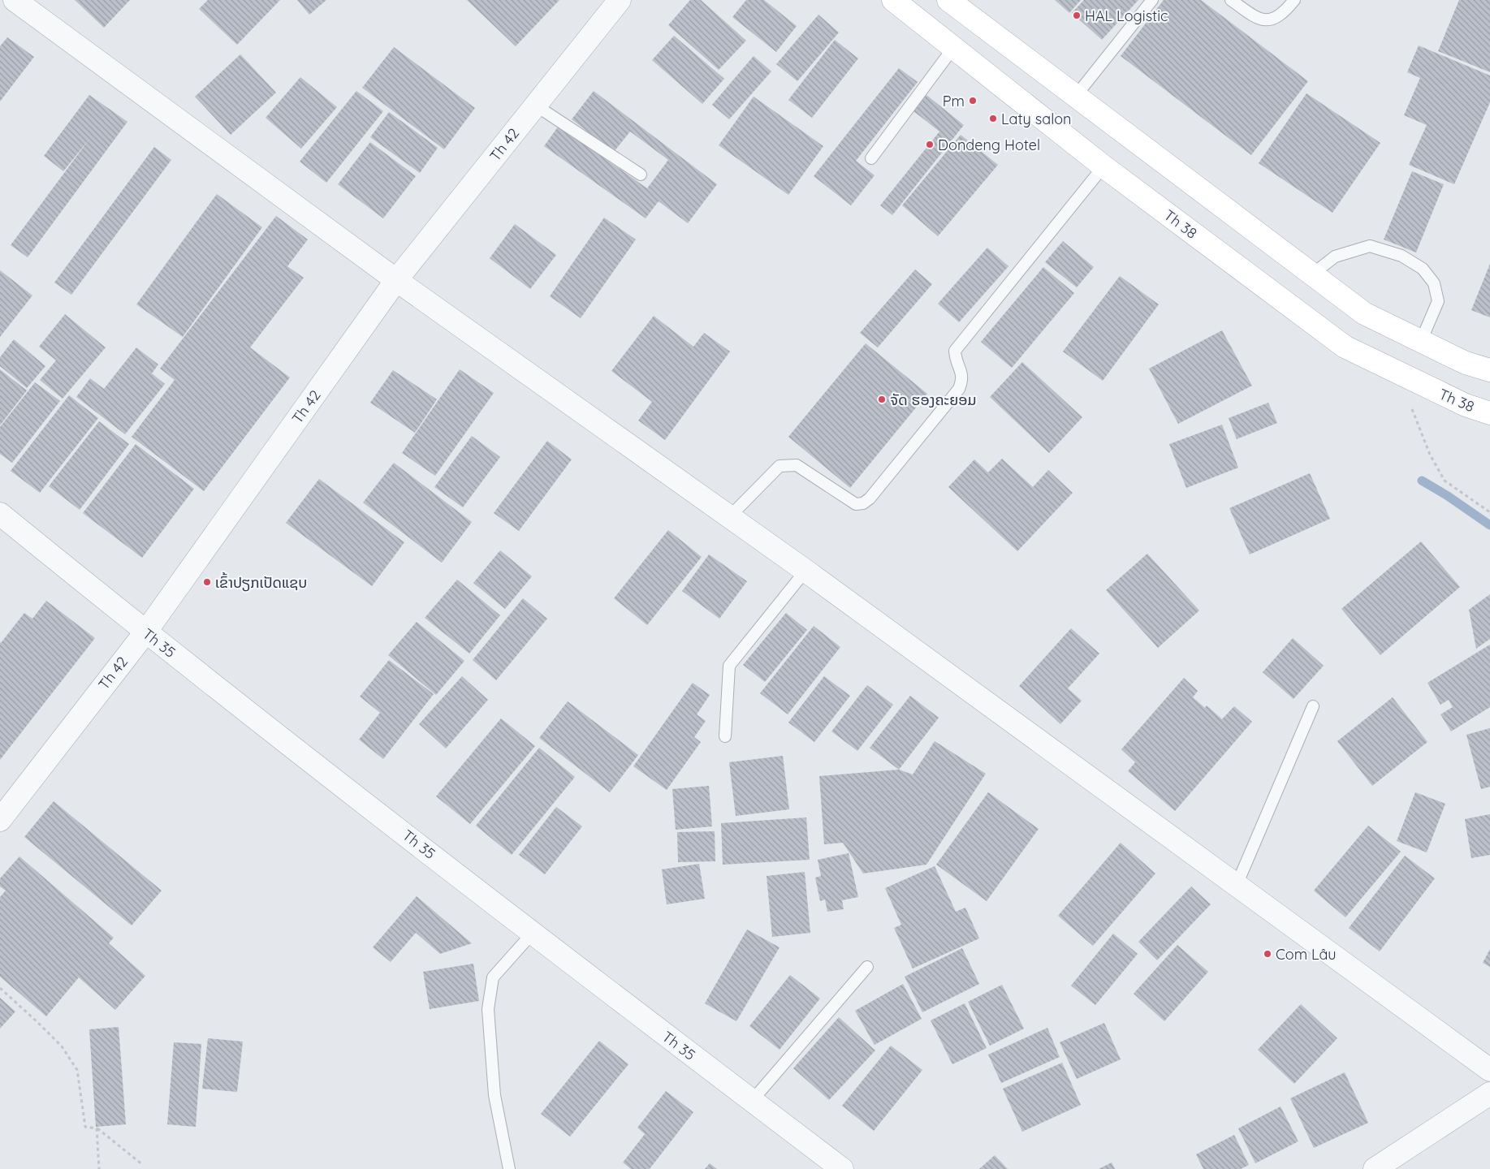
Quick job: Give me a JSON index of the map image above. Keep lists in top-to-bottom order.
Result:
{
  "streets": {
    "street": ["Th 42", "Th 38", "Th 35"]
  },
  "crossings": [
    ["Th 42", "Th 35"]
  ],
  "places": [
    "HAL Logistic",
    "Pm",
    "Laty salon",
    "Dondeng Hotel",
    "ຈັດ ຮອງຄະຍອມ",
    "ເຂົ້າປຽກເປັດແຊບ",
    "Com Lâu"
  ]
}
